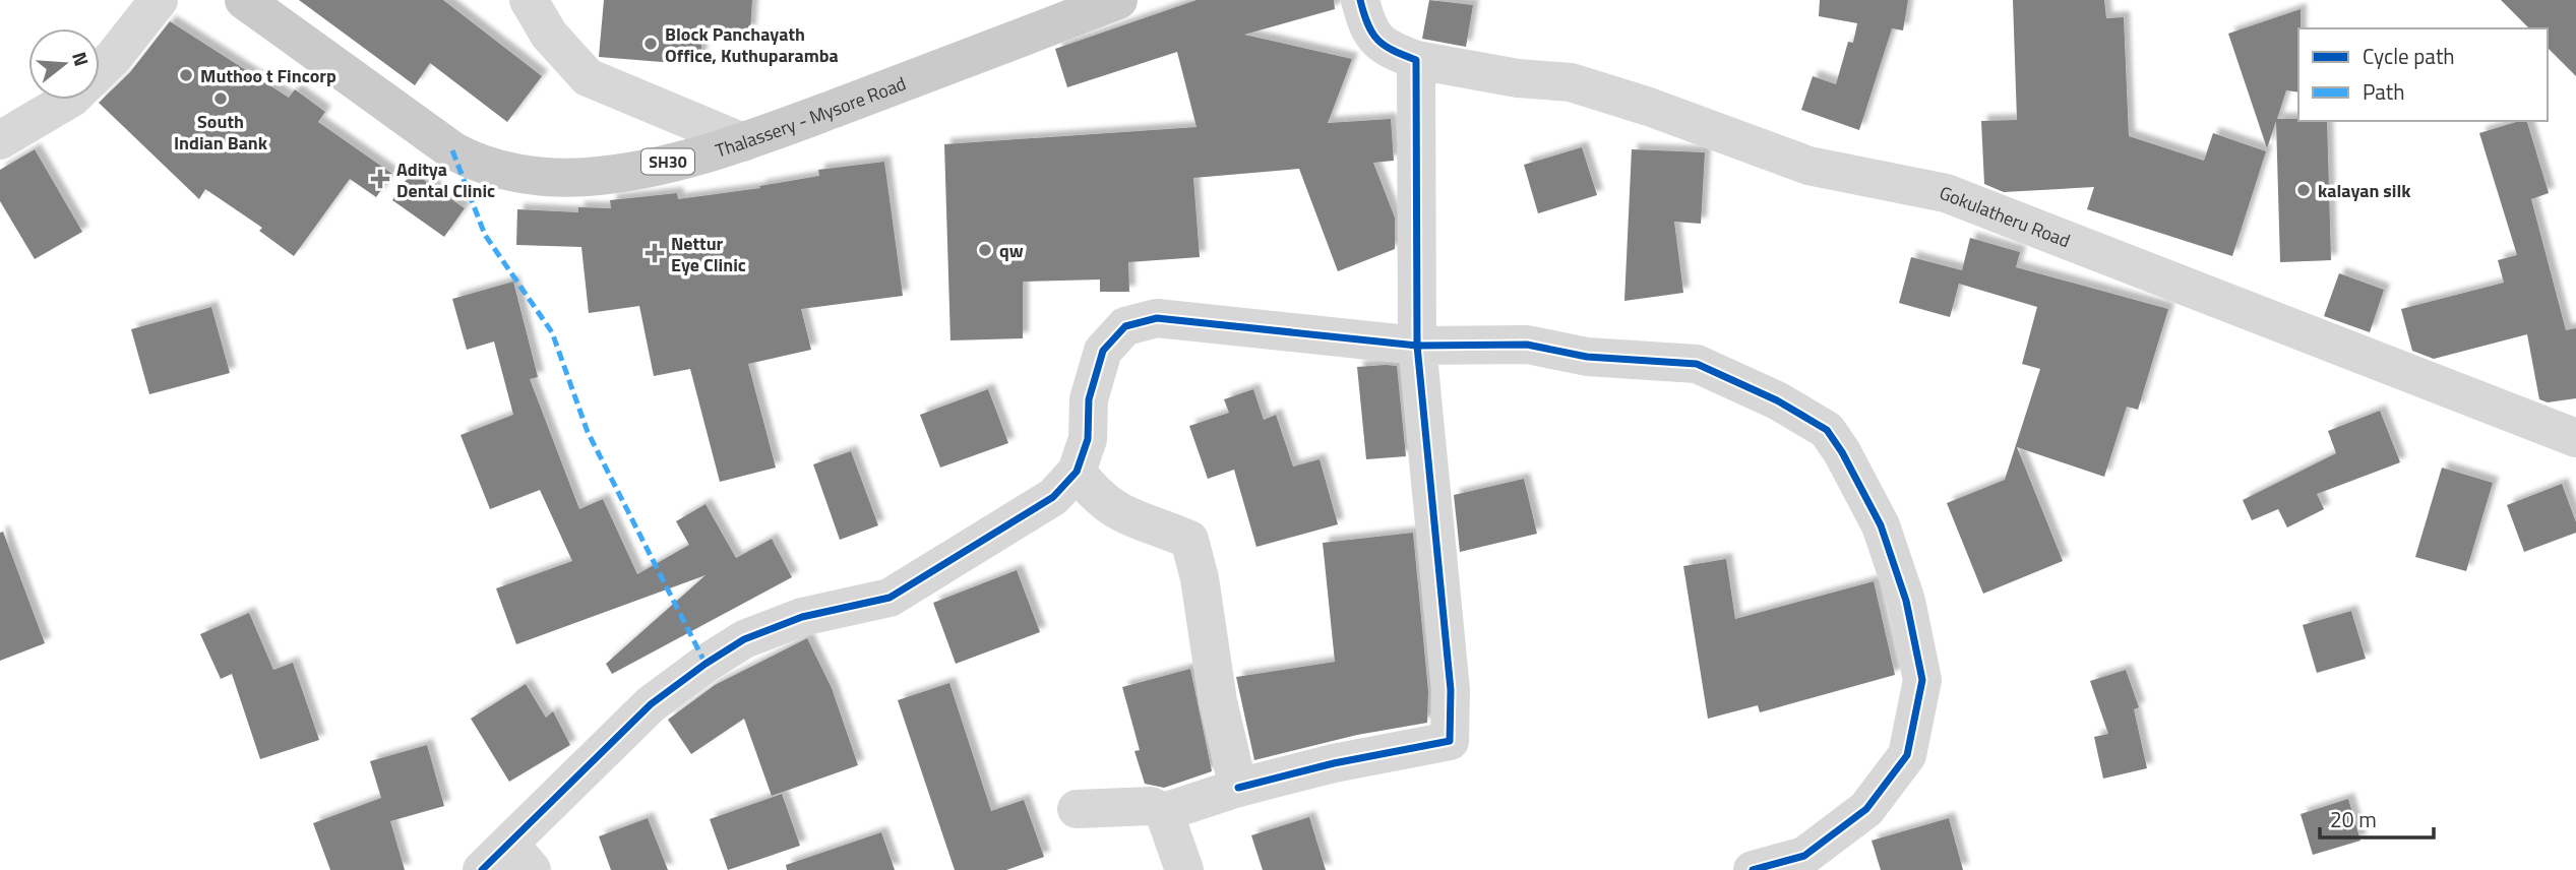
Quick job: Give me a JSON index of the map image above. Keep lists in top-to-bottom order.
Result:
{
  "streets": {
    "main road": ["Thalassery - Mysore Road", "SH30"],
    "street": ["Gokulatheru Road"]
  },
  "places": {
    "other": [
      "Block Panchayath Office, Kuthuparamba",
      "Muthoo t Fincorp",
      "South Indian Bank",
      "kalayan silk",
      "qw"
    ],
    "health": ["Aditya Dental Clinic", "Nettur Eye Clinic"]
  },
  "legend": ["Cycle path", "Path"],
  "scale_bar": "20 m",
  "north": "right"
}
